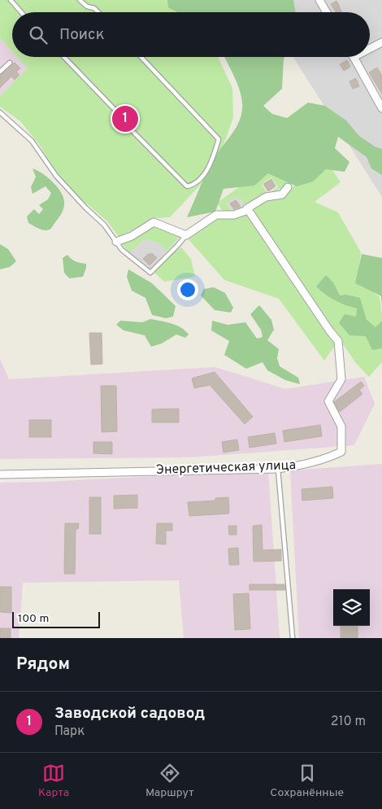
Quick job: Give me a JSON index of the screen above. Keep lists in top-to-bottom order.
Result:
{
  "streets": {
    "street": ["Энергетическая улица"]
  },
  "scale_bar": "100 m",
  "page": {
    "search": "Поиск",
    "pins": "1",
    "scale": "100 m",
    "heading": "Рядом",
    "list": [
      {
        "mark": "1",
        "name": "Заводской садовод",
        "note": "Парк",
        "value": "210 m"
      }
    ],
    "nav": ["Карта", "Маршрут", "Сохранённые"]
  }
}
